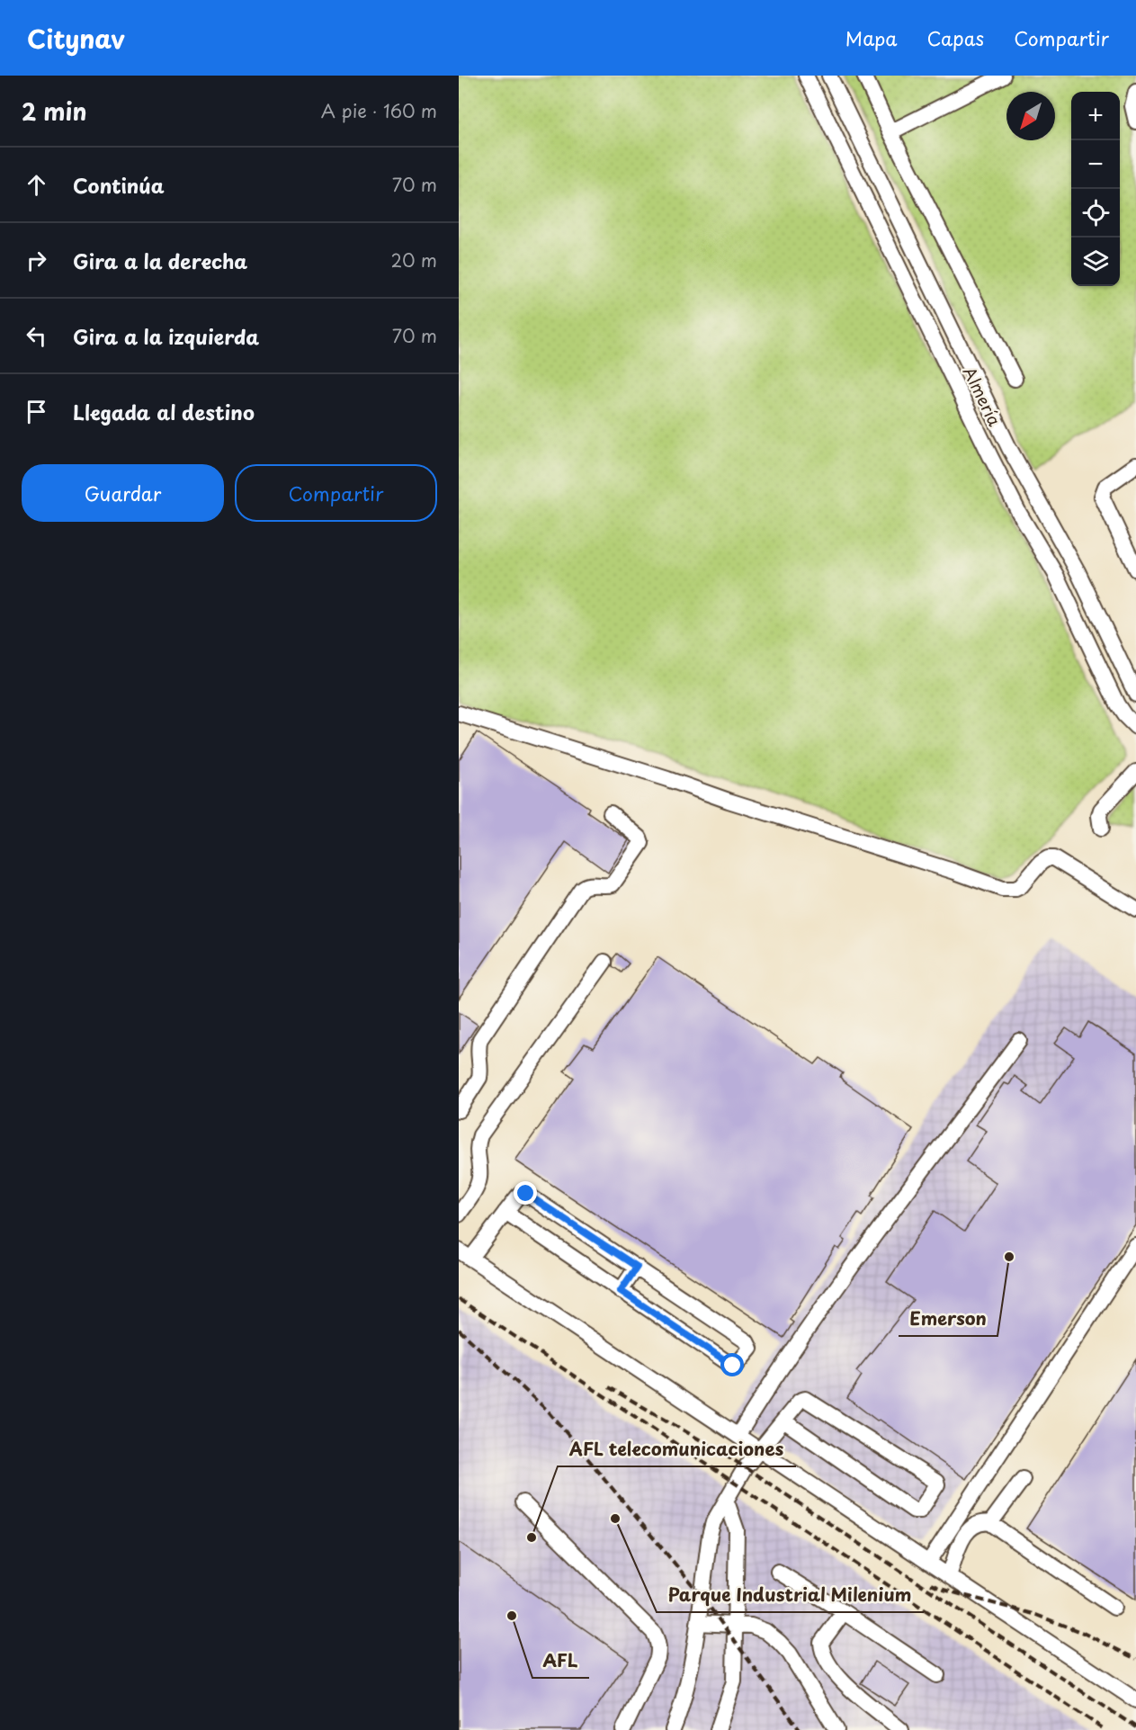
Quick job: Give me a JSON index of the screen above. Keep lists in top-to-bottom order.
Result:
{
  "streets": {
    "street": ["Almería"]
  },
  "places": [
    "Emerson",
    "Parque Industrial Milenium",
    "AFL telecomunicaciones",
    "AFL"
  ],
  "north": "bottom left",
  "page": {
    "header": "Citynav",
    "nav": ["Mapa", "Capas", "Compartir"],
    "heading": ["2 min", "A pie · 160 m"],
    "map_buttons": ["+", "−"],
    "list": [
      ["Continúa", "70 m"],
      ["Gira a la derecha", "20 m"],
      ["Gira a la izquierda", "70 m"],
      "Llegada al destino"
    ],
    "buttons": ["Guardar", "Compartir"]
  }
}
